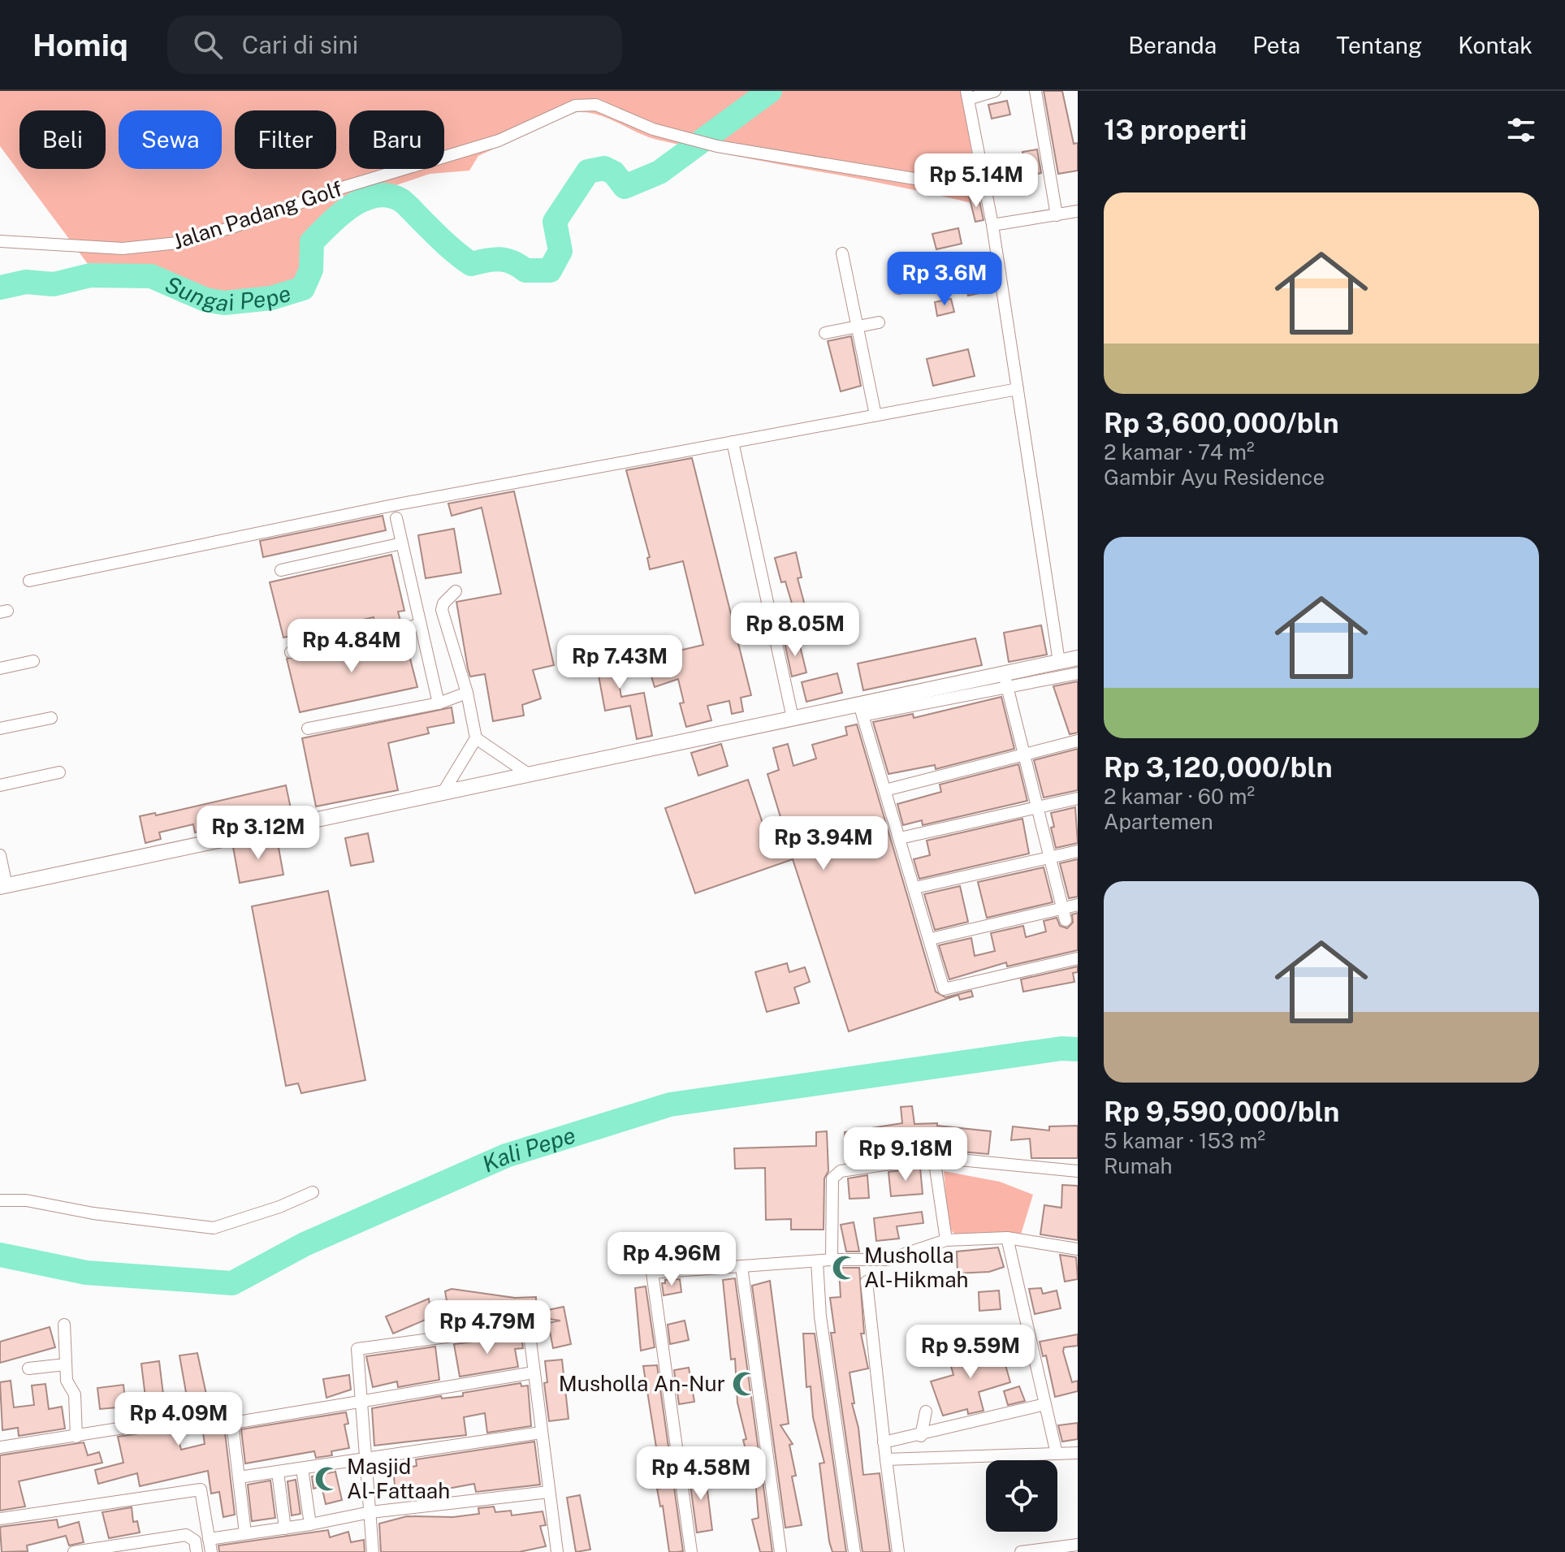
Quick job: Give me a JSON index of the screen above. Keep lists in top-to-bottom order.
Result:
{
  "streets": {
    "street": ["Jalan Padang Golf"]
  },
  "water": ["Sungai Pepe", "Kali Pepe"],
  "places": {
    "mosque": ["Musholla Al-Hikmah", "Musholla An-Nur", "Masjid Al-Fattaah"]
  },
  "page": {
    "header": "Homiq",
    "search": "Cari di sini",
    "nav": [
      "Beranda",
      "Peta",
      "Tentang",
      "Kontak"
    ],
    "heading": "13 properti",
    "chip": [
      "Beli",
      "Sewa",
      "Filter",
      "Baru"
    ],
    "price": [
      "Rp 5.14M",
      "Rp 3.6M",
      "Rp 8.05M",
      "Rp 4.84M",
      "Rp 7.43M",
      "Rp 3.12M",
      "Rp 3.94M",
      "Rp 9.18M",
      "Rp 4.96M",
      "Rp 4.79M",
      "Rp 9.59M",
      "Rp 4.09M",
      "Rp 4.58M"
    ],
    "list": [
      {
        "name": "Rp 3,600,000/bln",
        "note": "2 kamar · 74 m² · Gambir Ayu Residence"
      },
      {
        "name": "Rp 3,120,000/bln",
        "note": "2 kamar · 60 m² · Apartemen"
      },
      {
        "name": "Rp 9,590,000/bln",
        "note": "5 kamar · 153 m² · Rumah"
      }
    ]
  }
}
